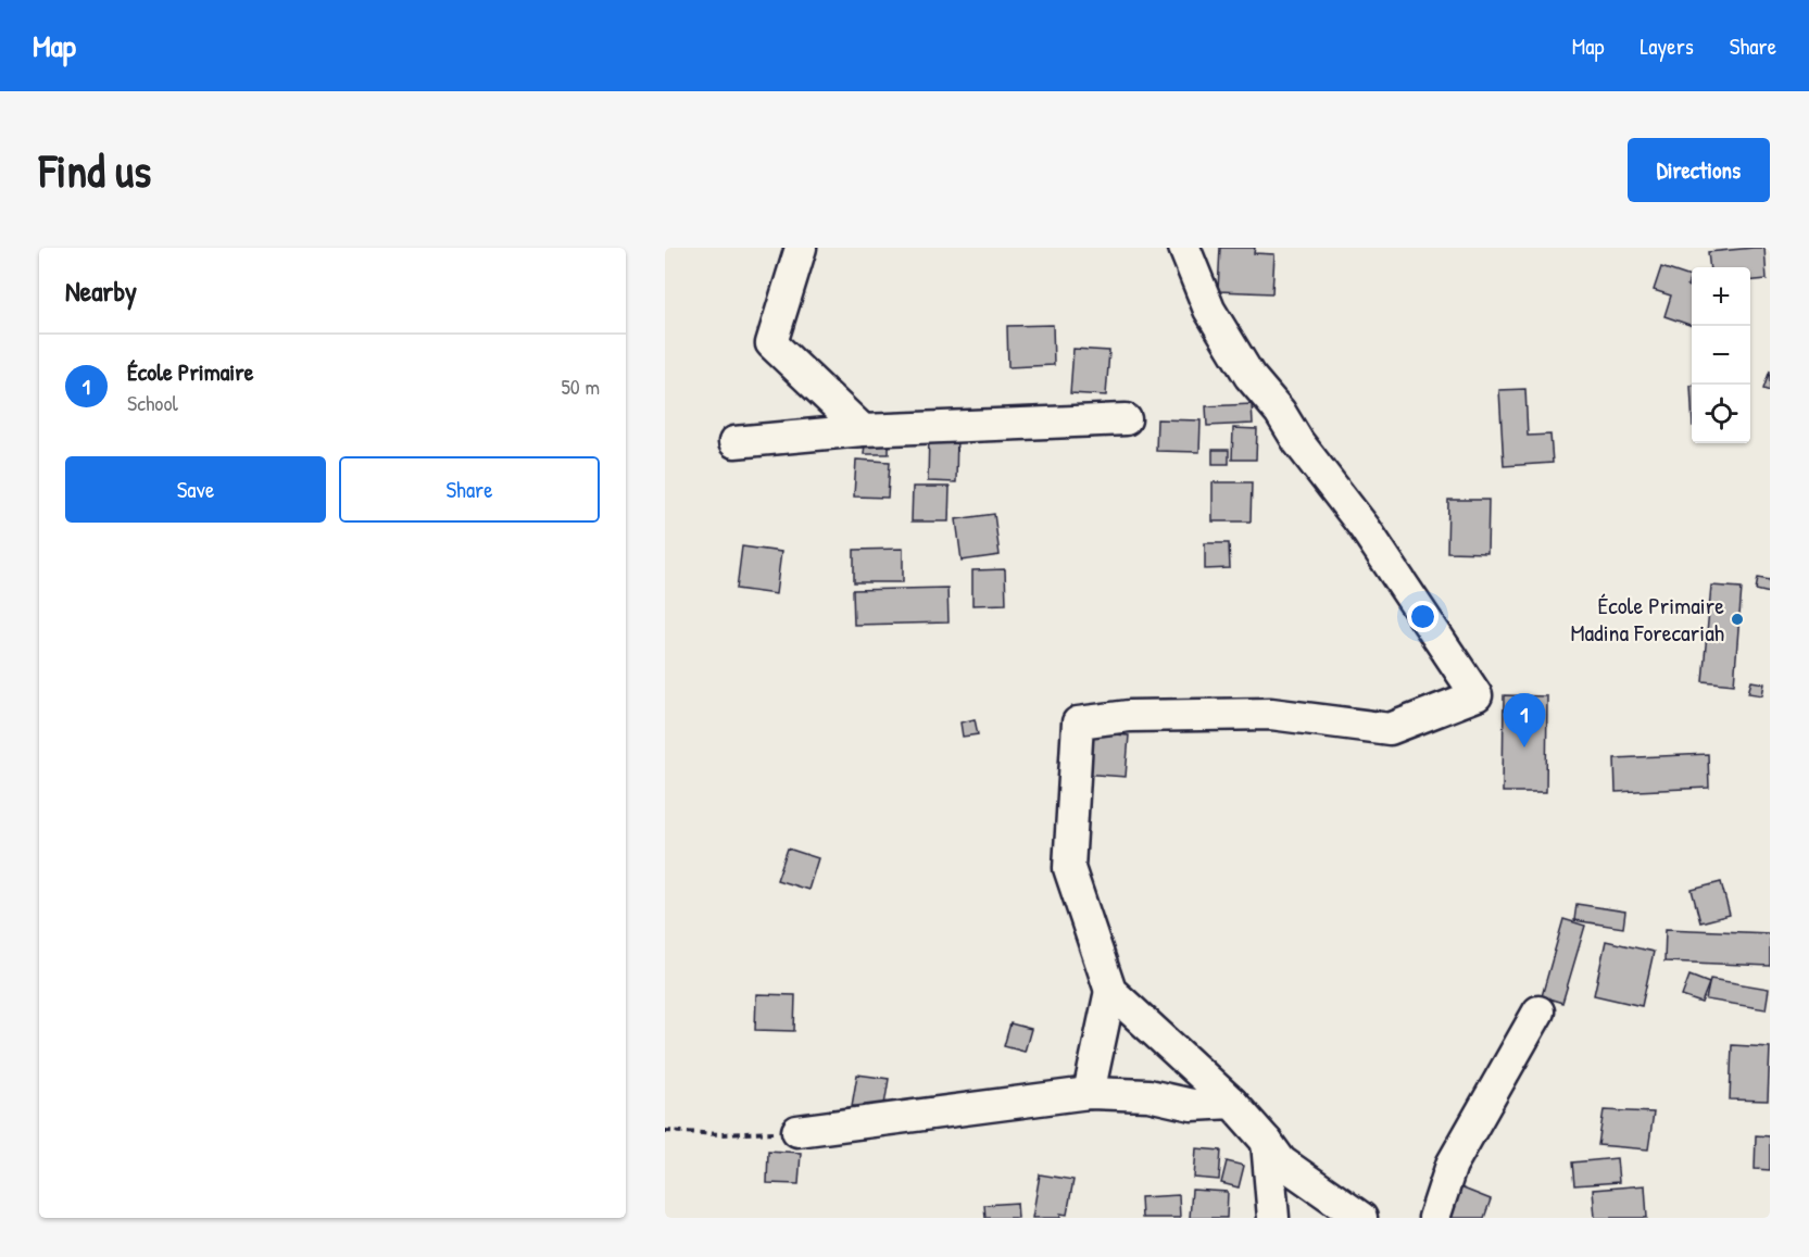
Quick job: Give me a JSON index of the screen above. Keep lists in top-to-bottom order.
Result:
{
  "places": ["École Primaire Madina Forecariah"],
  "page": {
    "header": "Map",
    "nav": ["Map", "Layers", "Share"],
    "buttons": [
      "Directions",
      ["Save", "Share"]
    ],
    "title": "Find us",
    "heading": "Nearby",
    "map_buttons": ["+", "−"],
    "list": [
      {
        "mark": "1",
        "name": "École Primaire",
        "note": "School",
        "value": "50 m"
      }
    ],
    "pins": "1"
  }
}
